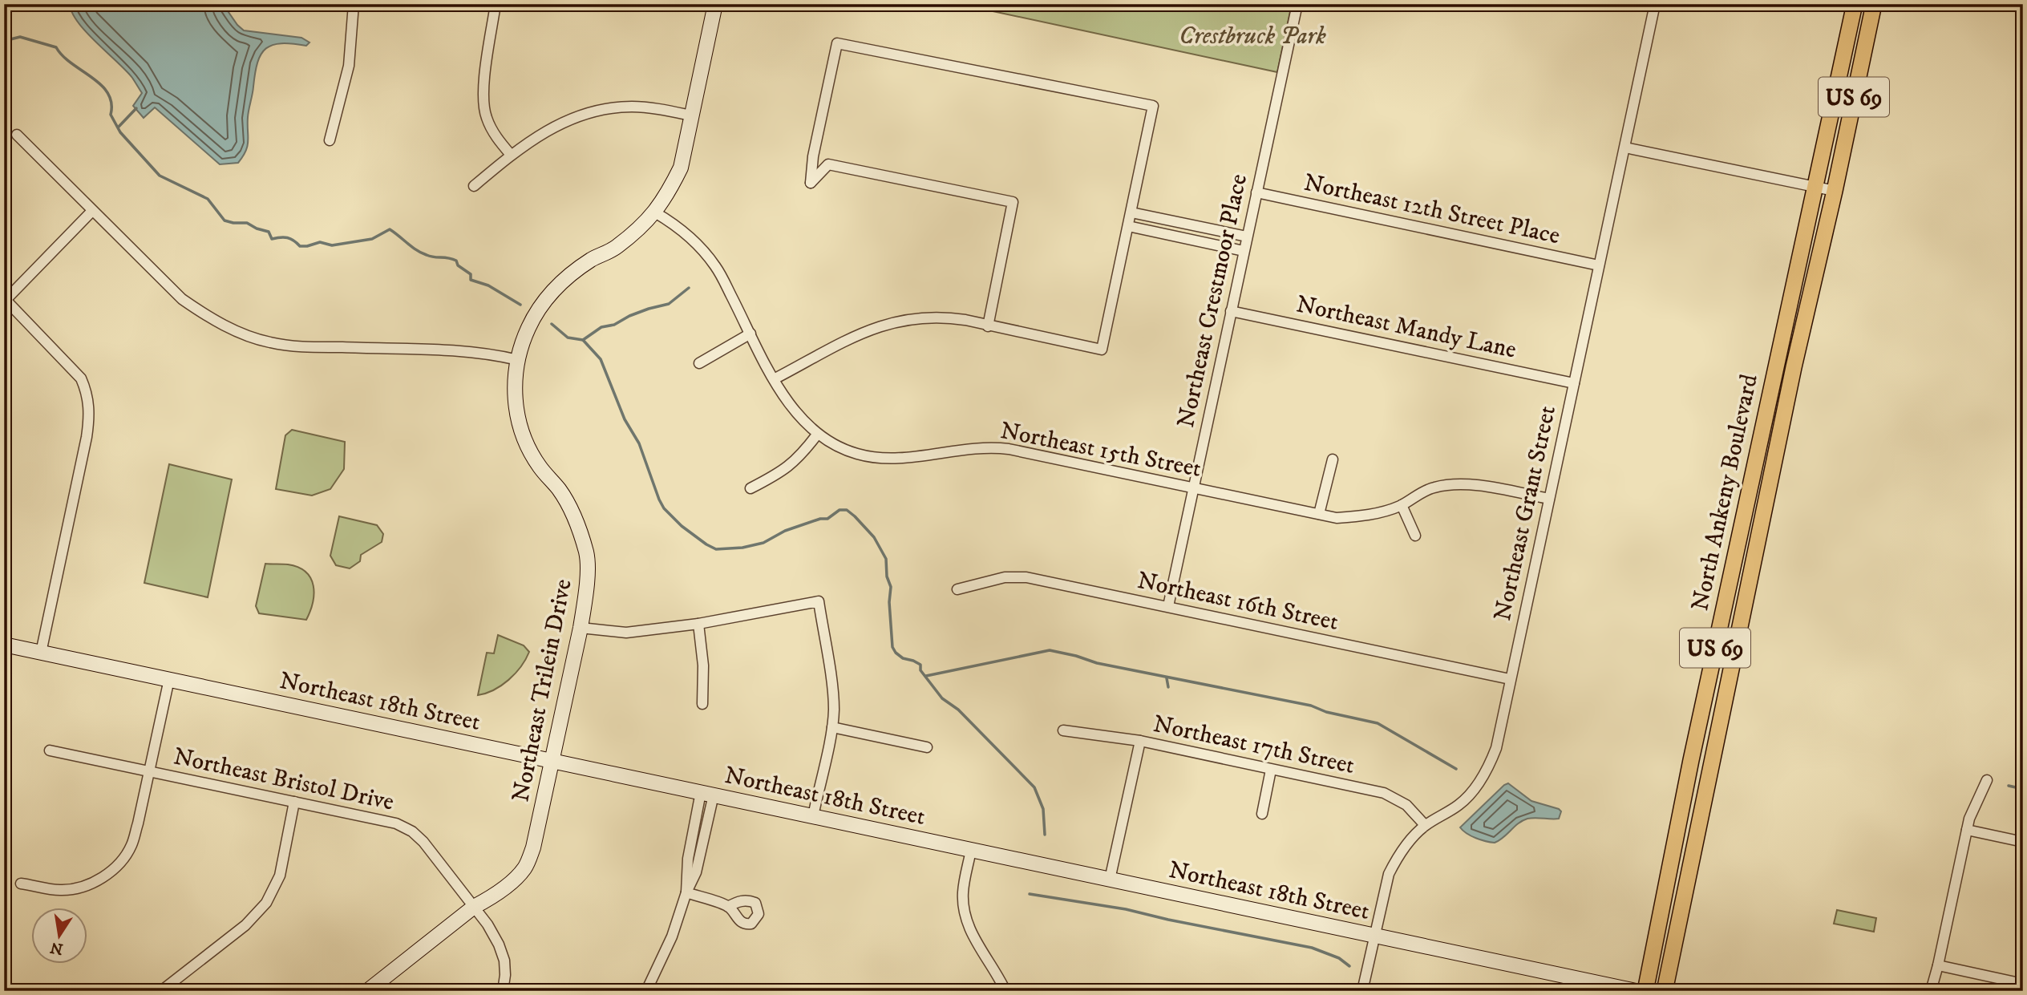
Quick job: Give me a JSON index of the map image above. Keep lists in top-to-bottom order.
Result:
{
  "streets": {
    "main road": [
      "US 69",
      "North Ankeny Boulevard",
      "Northeast Trilein Drive",
      "Northeast 18th Street"
    ],
    "street": [
      "Northeast 12th Street Place",
      "Northeast Crestmoor Place",
      "Northeast Mandy Lane",
      "Northeast 15th Street",
      "Northeast Grant Street",
      "Northeast 16th Street",
      "Northeast 17th Street",
      "Northeast Bristol Drive"
    ]
  },
  "crossings": [
    ["Northeast 12th Street Place", "Northeast Crestmoor Place"],
    ["Northeast 12th Street Place", "Northeast Grant Street"],
    ["Northeast Crestmoor Place", "Northeast Mandy Lane"],
    ["Northeast Crestmoor Place", "Northeast 15th Street"],
    ["Northeast Crestmoor Place", "Northeast 16th Street"],
    ["Northeast Mandy Lane", "Northeast Grant Street"],
    ["Northeast 15th Street", "Northeast Grant Street"],
    ["Northeast 15th Street", "Northeast Trilein Drive"],
    ["Northeast Grant Street", "Northeast 16th Street"],
    ["Northeast Grant Street", "Northeast 18th Street"],
    ["Northeast Grant Street", "Northeast 17th Street"],
    ["Northeast Trilein Drive", "Northeast 18th Street"],
    ["Northeast Trilein Drive", "Northeast Bristol Drive"]
  ],
  "parks": ["Crestbruck Park"],
  "north": "bottom"
}
